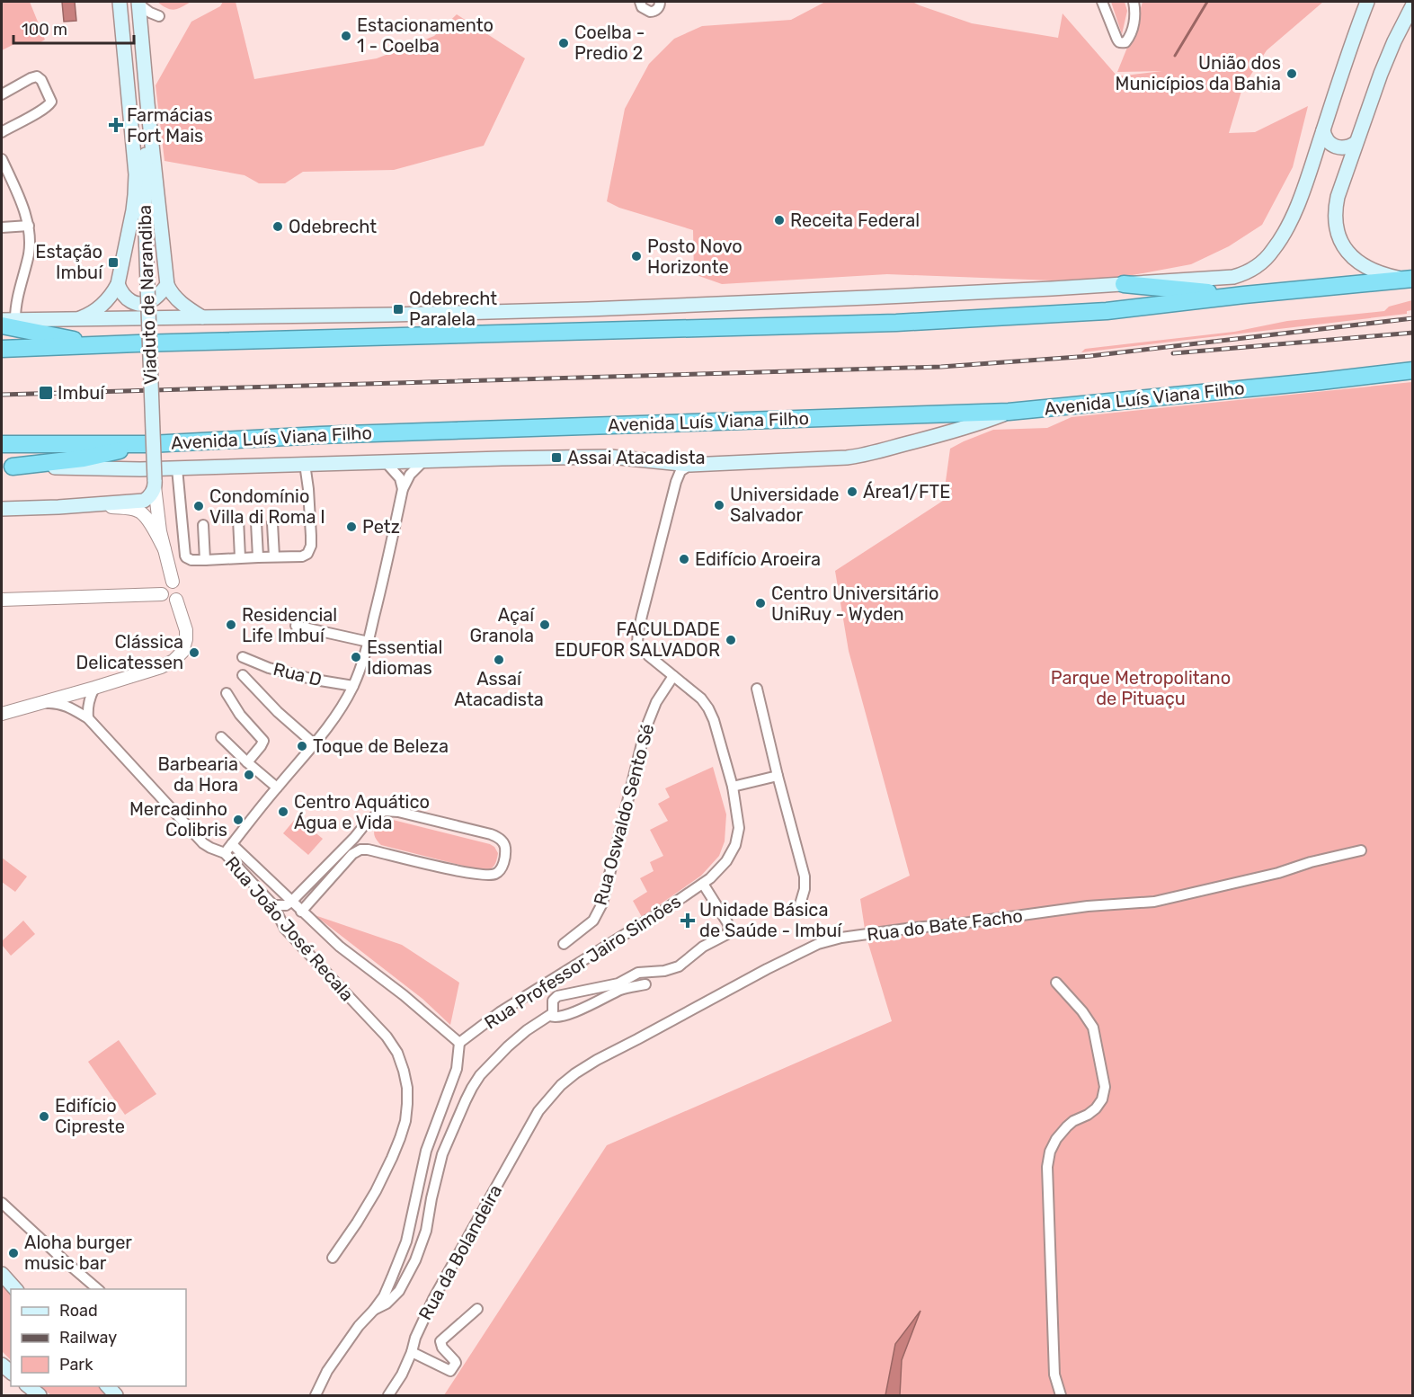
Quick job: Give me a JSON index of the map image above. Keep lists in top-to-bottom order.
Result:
{
  "streets": {
    "highway": ["Avenida Luís Viana Filho"],
    "main road": ["Viaduto de Narandiba"],
    "street": [
      "Rua D",
      "Rua Oswaldo Sento Sé",
      "Rua do Bate Facho",
      "Rua João José Recala",
      "Rua Professor Jairo Simões",
      "Rua da Bolandeira"
    ]
  },
  "crossings": [
    ["Avenida Luís Viana Filho", "Rua Professor Jairo Simões"],
    ["Rua Oswaldo Sento Sé", "Rua Professor Jairo Simões"],
    ["Rua do Bate Facho", "Rua da Bolandeira"]
  ],
  "parks": ["Parque Metropolitano de Pituaçu"],
  "places": {
    "other": [
      "Estacionamento 1 - Coelba",
      "Coelba - Predio 2",
      "União dos Municípios da Bahia",
      "Receita Federal",
      "Odebrecht",
      "Posto Novo Horizonte",
      "Área1/FTE",
      "Universidade Salvador",
      "Condomínio Villa di Roma I",
      "Petz",
      "Edifício Aroeira",
      "Centro Universitário UniRuy - Wyden",
      "Residencial Life Imbuí",
      "Açaí Granola",
      "FACULDADE EDUFOR SALVADOR",
      "Clássica Delicatessen",
      "Essential Idiomas",
      "Assaí Atacadista",
      "Toque de Beleza",
      "Barbearia da Hora",
      "Centro Aquático Água e Vida",
      "Mercadinho Colibris",
      "Edifício Cipreste",
      "Aloha burger music bar"
    ],
    "health": ["Farmácias Fort Mais", "Unidade Básica de Saúde - Imbuí"],
    "transit": [
      "Estação Imbuí",
      "Odebrecht Paralela",
      "Imbuí",
      "Assai Atacadista"
    ]
  },
  "legend": ["Road", "Railway", "Park"],
  "scale_bar": "100 m"
}
